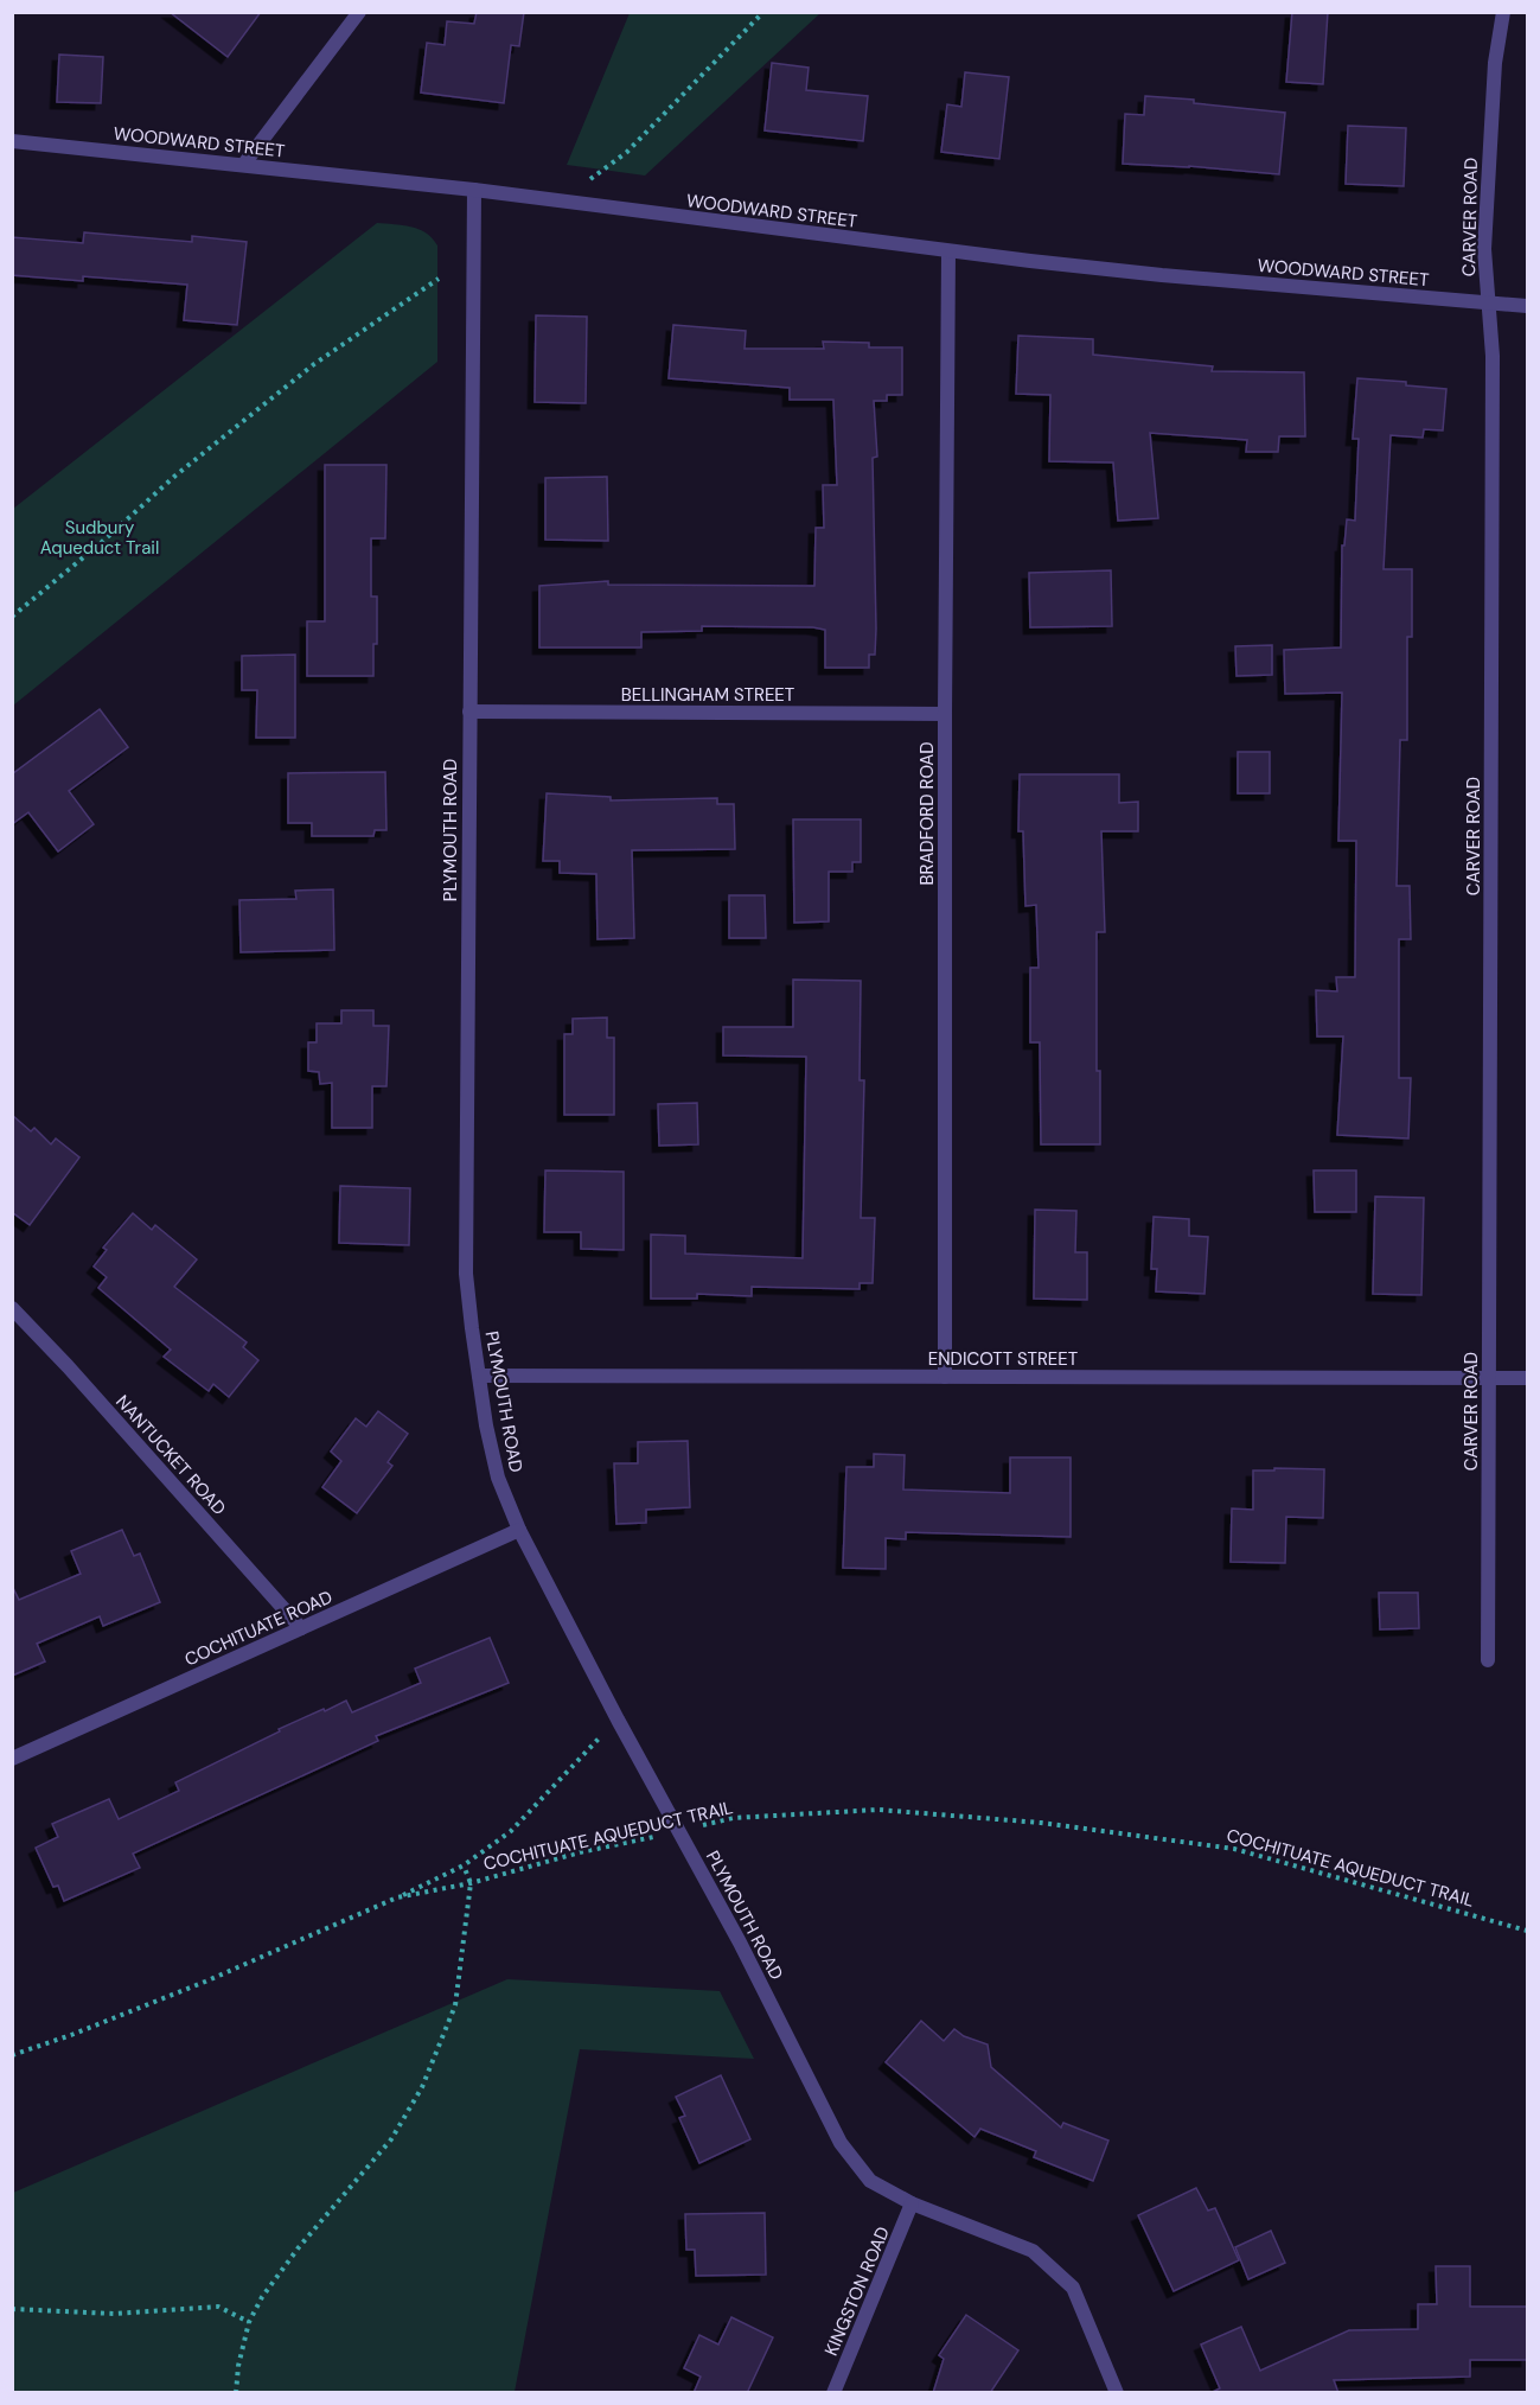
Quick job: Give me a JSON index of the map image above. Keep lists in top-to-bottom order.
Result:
{
  "streets": {
    "street": [
      "WOODWARD STREET",
      "CARVER ROAD",
      "BELLINGHAM STREET",
      "BRADFORD ROAD",
      "PLYMOUTH ROAD",
      "ENDICOTT STREET",
      "NANTUCKET ROAD",
      "COCHITUATE ROAD",
      "KINGSTON ROAD"
    ],
    "path": ["COCHITUATE AQUEDUCT TRAIL"]
  },
  "crossings": [
    ["WOODWARD STREET", "CARVER ROAD"],
    ["WOODWARD STREET", "BRADFORD ROAD"],
    ["WOODWARD STREET", "PLYMOUTH ROAD"],
    ["CARVER ROAD", "ENDICOTT STREET"],
    ["BELLINGHAM STREET", "BRADFORD ROAD"],
    ["BELLINGHAM STREET", "PLYMOUTH ROAD"],
    ["BRADFORD ROAD", "ENDICOTT STREET"],
    ["PLYMOUTH ROAD", "ENDICOTT STREET"],
    ["PLYMOUTH ROAD", "COCHITUATE ROAD"],
    ["PLYMOUTH ROAD", "COCHITUATE AQUEDUCT TRAIL"],
    ["PLYMOUTH ROAD", "KINGSTON ROAD"],
    ["NANTUCKET ROAD", "COCHITUATE ROAD"]
  ],
  "parks": ["Sudbury Aqueduct Trail"]
}
